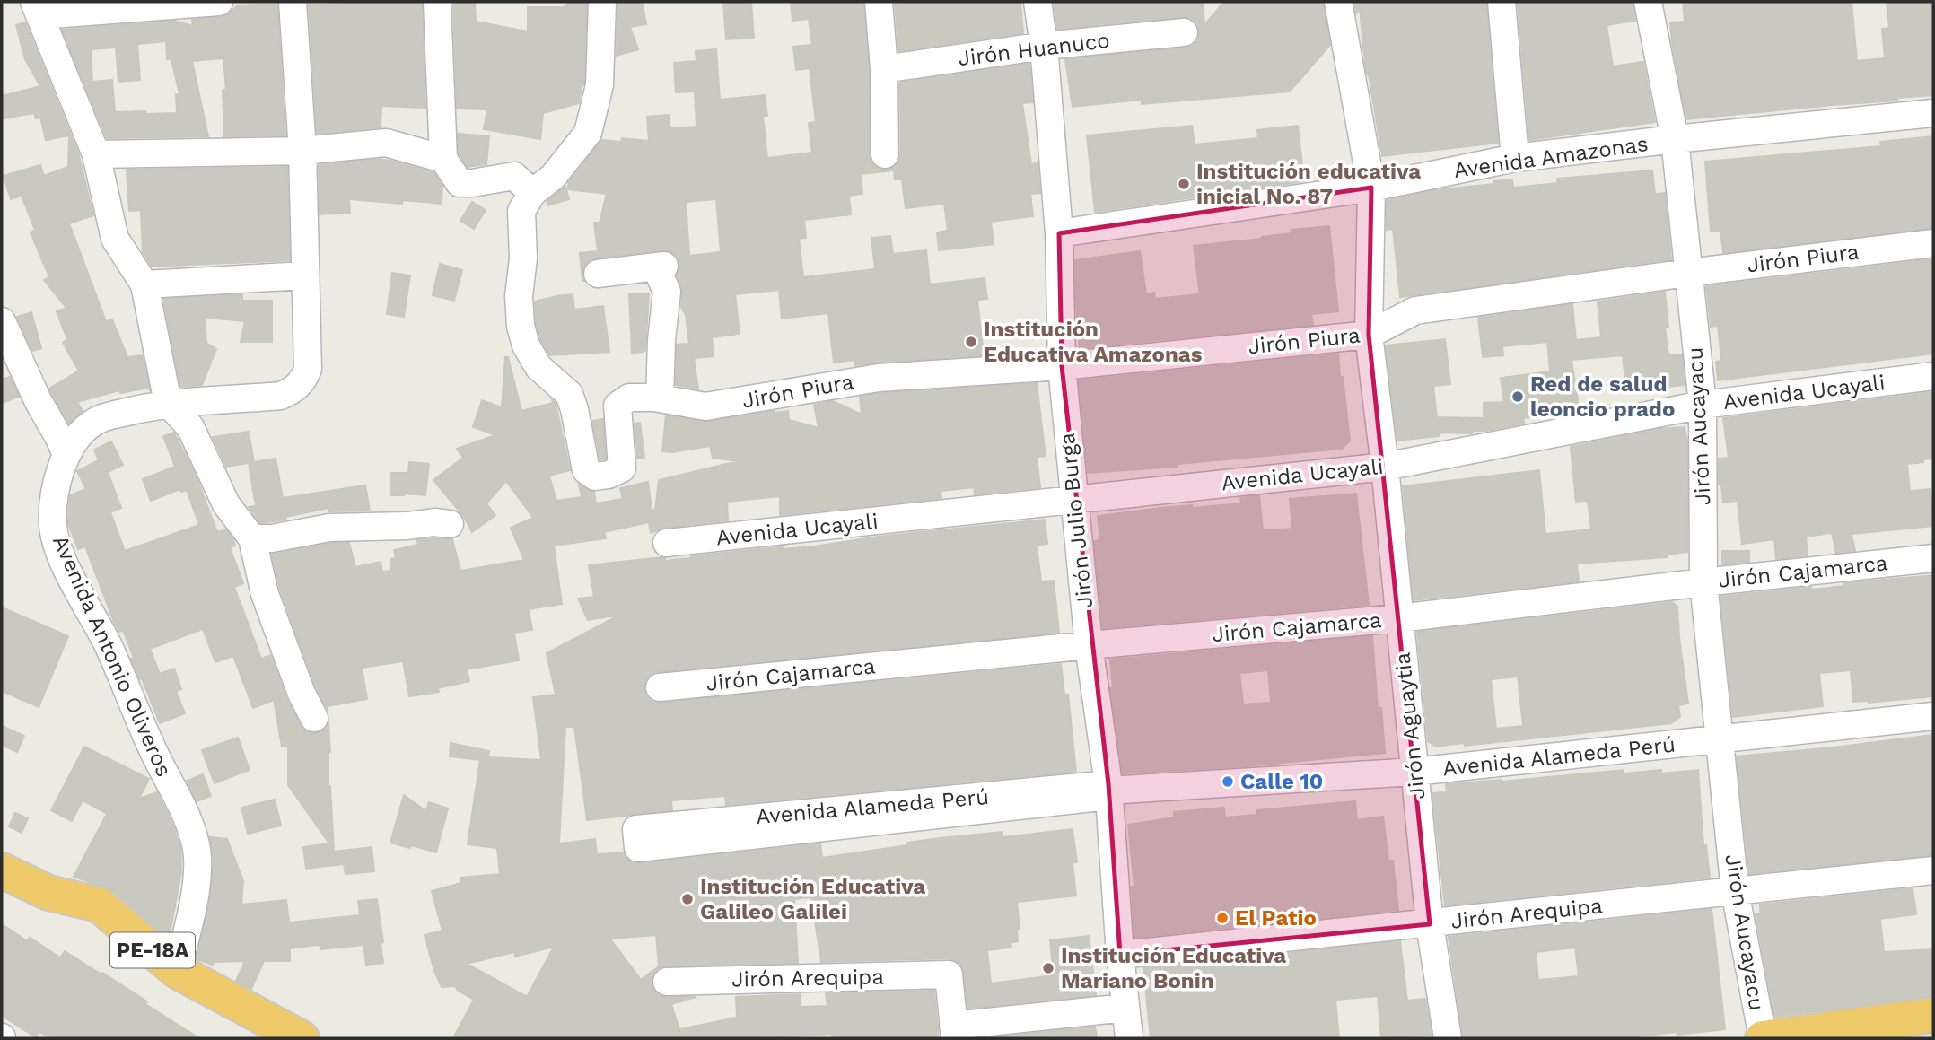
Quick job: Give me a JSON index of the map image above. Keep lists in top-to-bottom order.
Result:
{
  "streets": {
    "highway": ["PE-18A"],
    "street": [
      "Jirón Huanuco",
      "Avenida Amazonas",
      "Jirón Piura",
      "Avenida Ucayali",
      "Jirón Aucayacu",
      "Jirón Julio Burga",
      "Jirón Cajamarca",
      "Avenida Antonio Oliveros",
      "Jirón Aguaytia",
      "Avenida Alameda Perú",
      "Jirón Arequipa"
    ]
  },
  "crossings": [
    ["Jirón Huanuco", "Jirón Julio Burga"],
    ["Avenida Amazonas", "Jirón Aucayacu"],
    ["Avenida Amazonas", "Jirón Julio Burga"],
    ["Avenida Amazonas", "Jirón Aguaytia"],
    ["Jirón Piura", "Jirón Aucayacu"],
    ["Jirón Piura", "Jirón Julio Burga"],
    ["Jirón Piura", "Jirón Aguaytia"],
    ["Avenida Ucayali", "Jirón Aucayacu"],
    ["Avenida Ucayali", "Jirón Julio Burga"],
    ["Avenida Ucayali", "Jirón Aguaytia"],
    ["Jirón Aucayacu", "Jirón Cajamarca"],
    ["Jirón Aucayacu", "Avenida Alameda Perú"],
    ["Jirón Aucayacu", "Jirón Arequipa"],
    ["Jirón Julio Burga", "Jirón Cajamarca"],
    ["Jirón Julio Burga", "Avenida Alameda Perú"],
    ["Jirón Julio Burga", "Jirón Arequipa"],
    ["Jirón Cajamarca", "Jirón Aguaytia"],
    ["Avenida Antonio Oliveros", "PE-18A"],
    ["Jirón Aguaytia", "Avenida Alameda Perú"],
    ["Jirón Aguaytia", "Jirón Arequipa"]
  ],
  "places": [
    "Institución educativa inicial No. 87",
    "Institución Educativa Amazonas",
    "Red de salud leoncio prado",
    "Calle 10",
    "Institución Educativa Galileo Galilei",
    "El Patio",
    "Institución Educativa Mariano Bonin"
  ]
}
